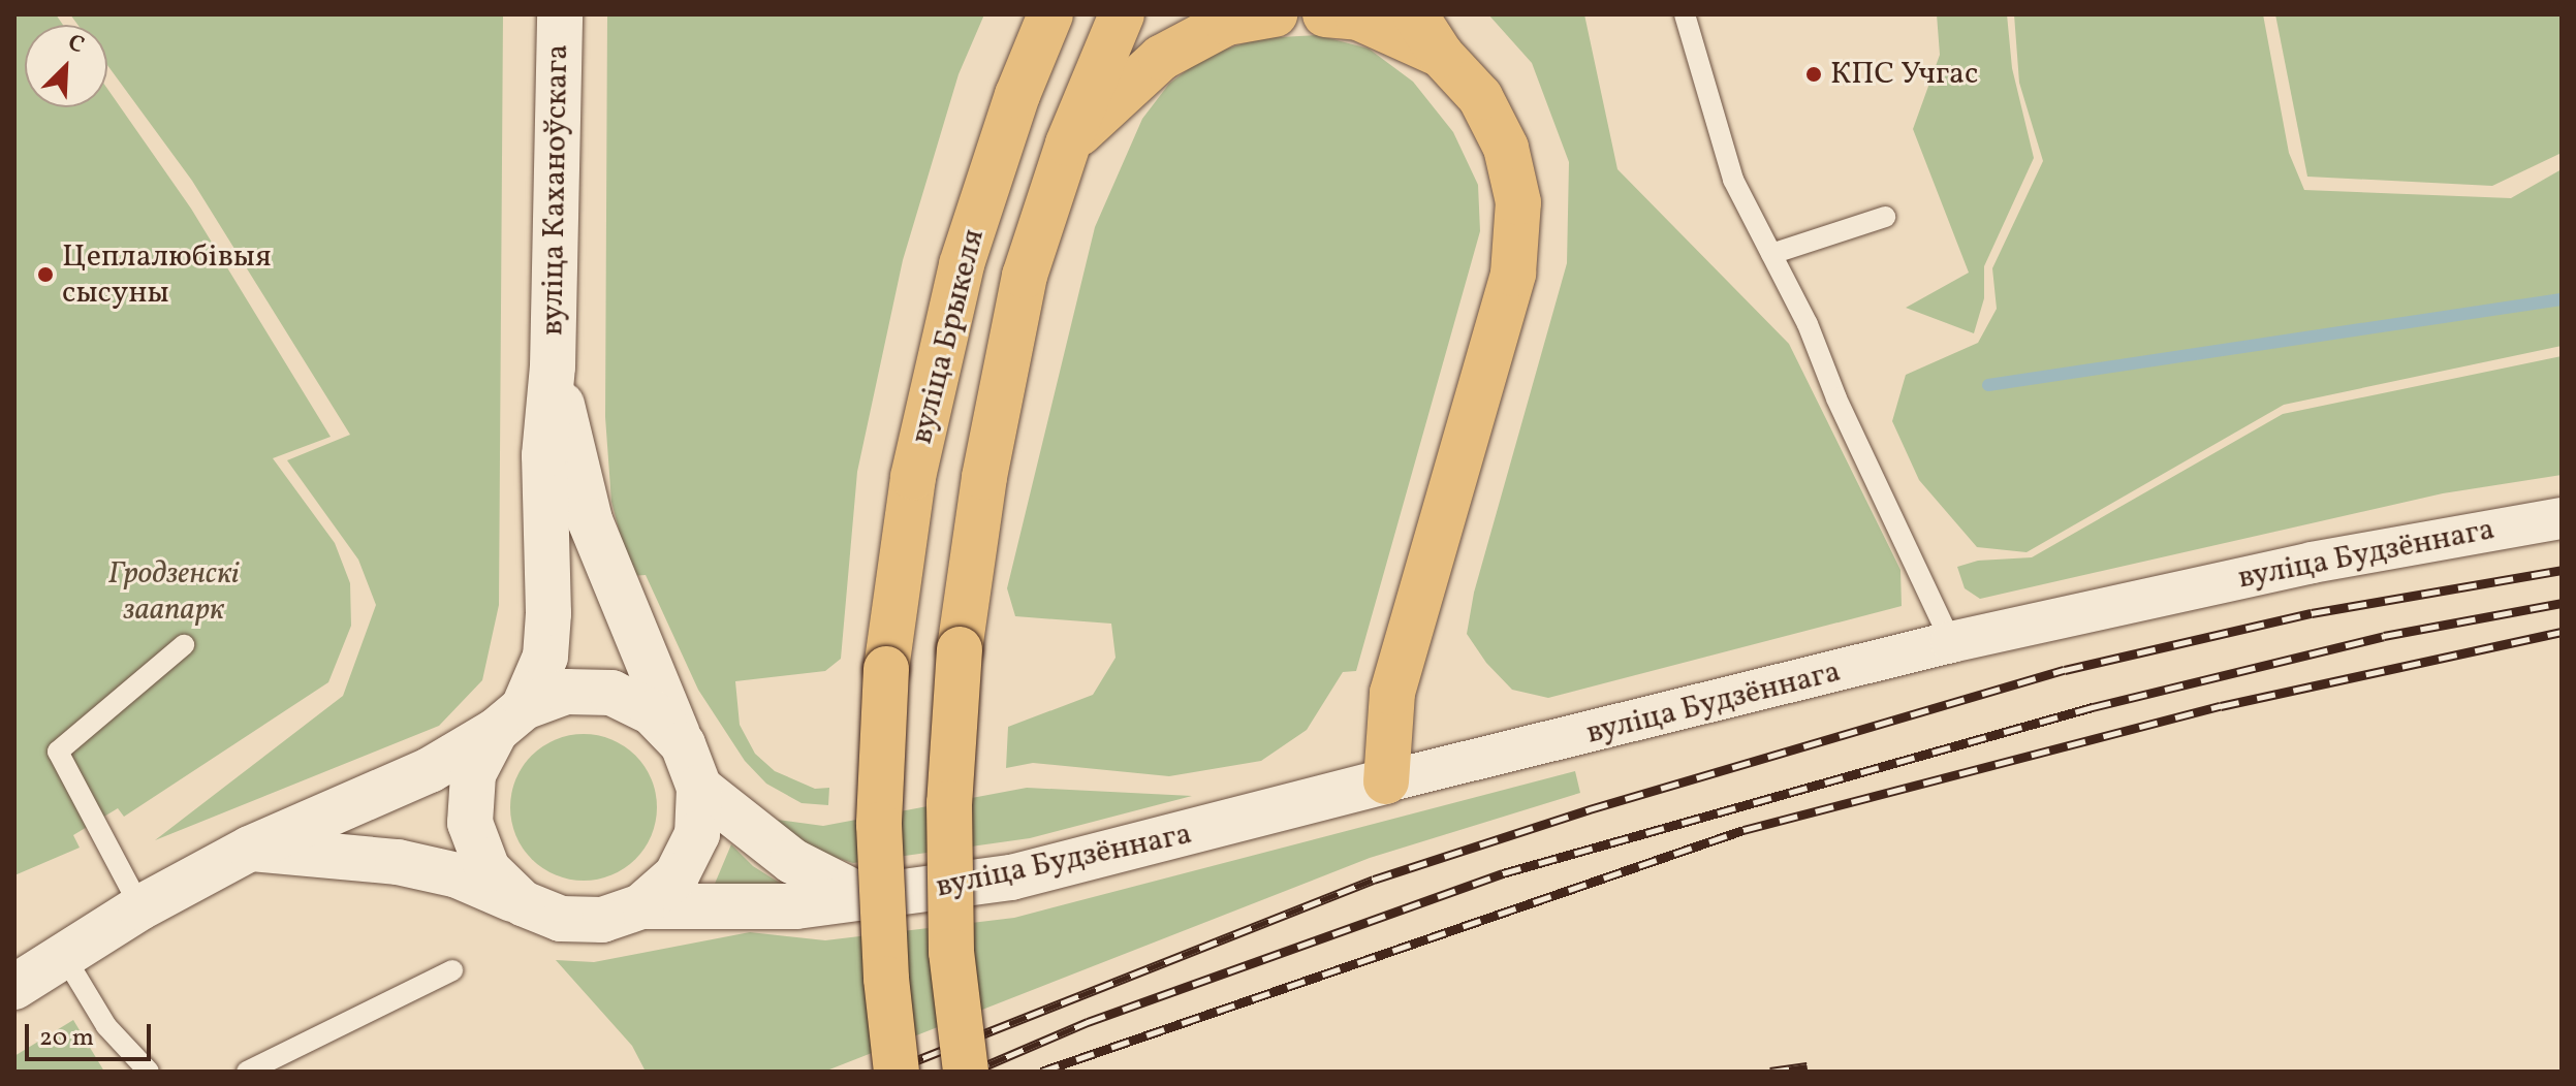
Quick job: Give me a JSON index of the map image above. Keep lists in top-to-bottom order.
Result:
{
  "streets": {
    "main road": ["вуліца Брыкеля"],
    "street": ["вуліца Каханоўскага", "вуліца Будзённага"]
  },
  "crossings": [
    ["вуліца Каханоўскага", "вуліца Будзённага"]
  ],
  "parks": ["Гродзенскі заапарк"],
  "places": ["КПС Учгас", "Цеплалюбівыя сысуны"],
  "scale_bar": "20 m",
  "north": "top right"
}
